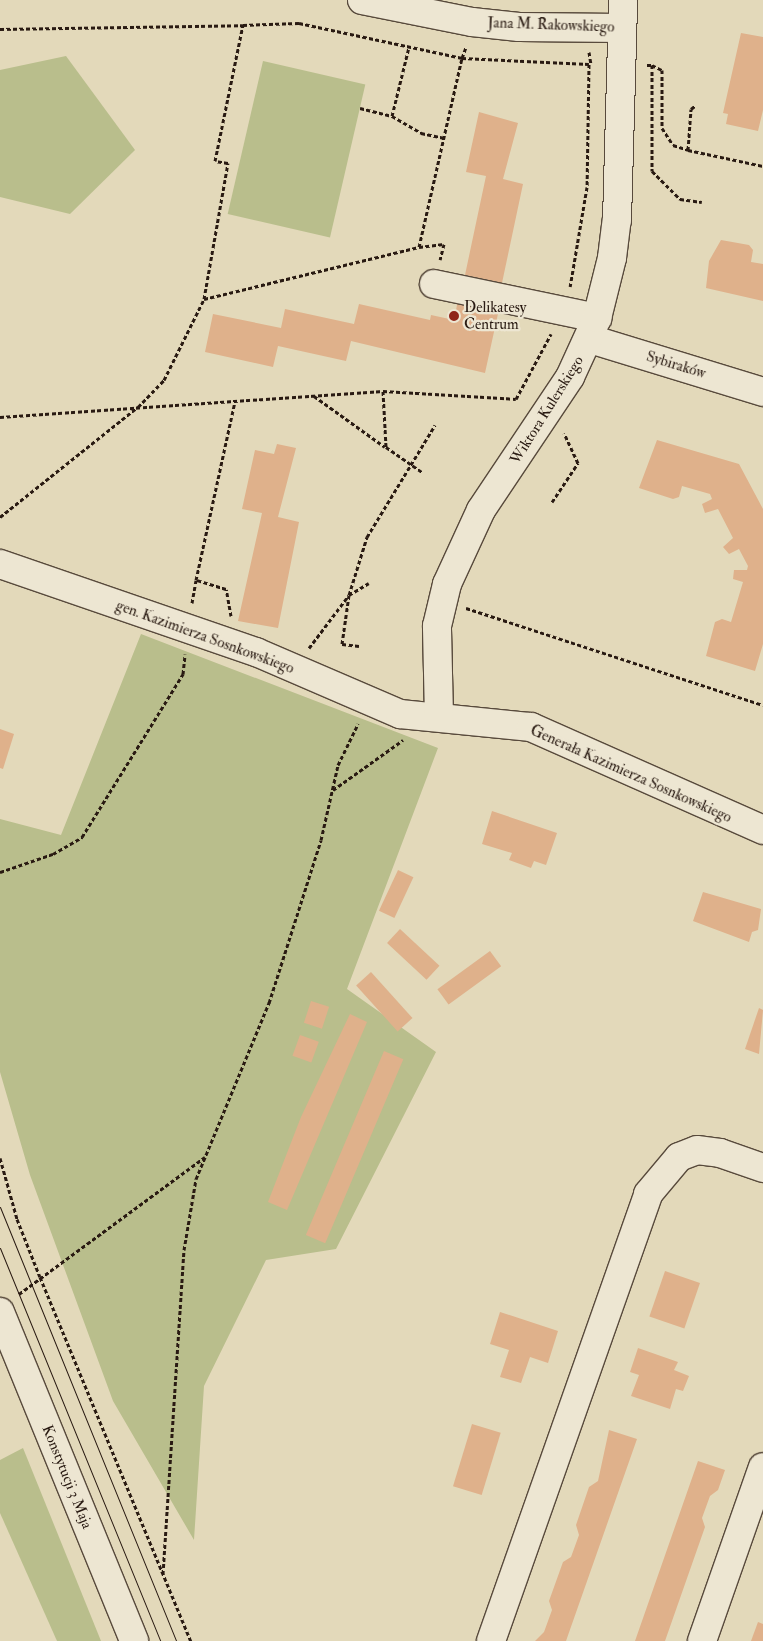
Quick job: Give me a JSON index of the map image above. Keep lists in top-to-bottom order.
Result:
{
  "streets": {
    "street": [
      "Jana M. Rakowskiego",
      "Sybiraków",
      "Wiktora Kulerskiego",
      "gen. Kazimierza Sosnkowskiego",
      "Generała Kazimierza Sosnkowskiego",
      "Konstytucji 3 Maja"
    ]
  },
  "crossings": [
    ["Jana M. Rakowskiego", "Wiktora Kulerskiego"],
    ["Sybiraków", "Wiktora Kulerskiego"],
    ["Wiktora Kulerskiego", "gen. Kazimierza Sosnkowskiego"],
    ["Wiktora Kulerskiego", "Generała Kazimierza Sosnkowskiego"],
    ["gen. Kazimierza Sosnkowskiego", "Generała Kazimierza Sosnkowskiego"]
  ],
  "places": ["Delikatesy Centrum"]
}
